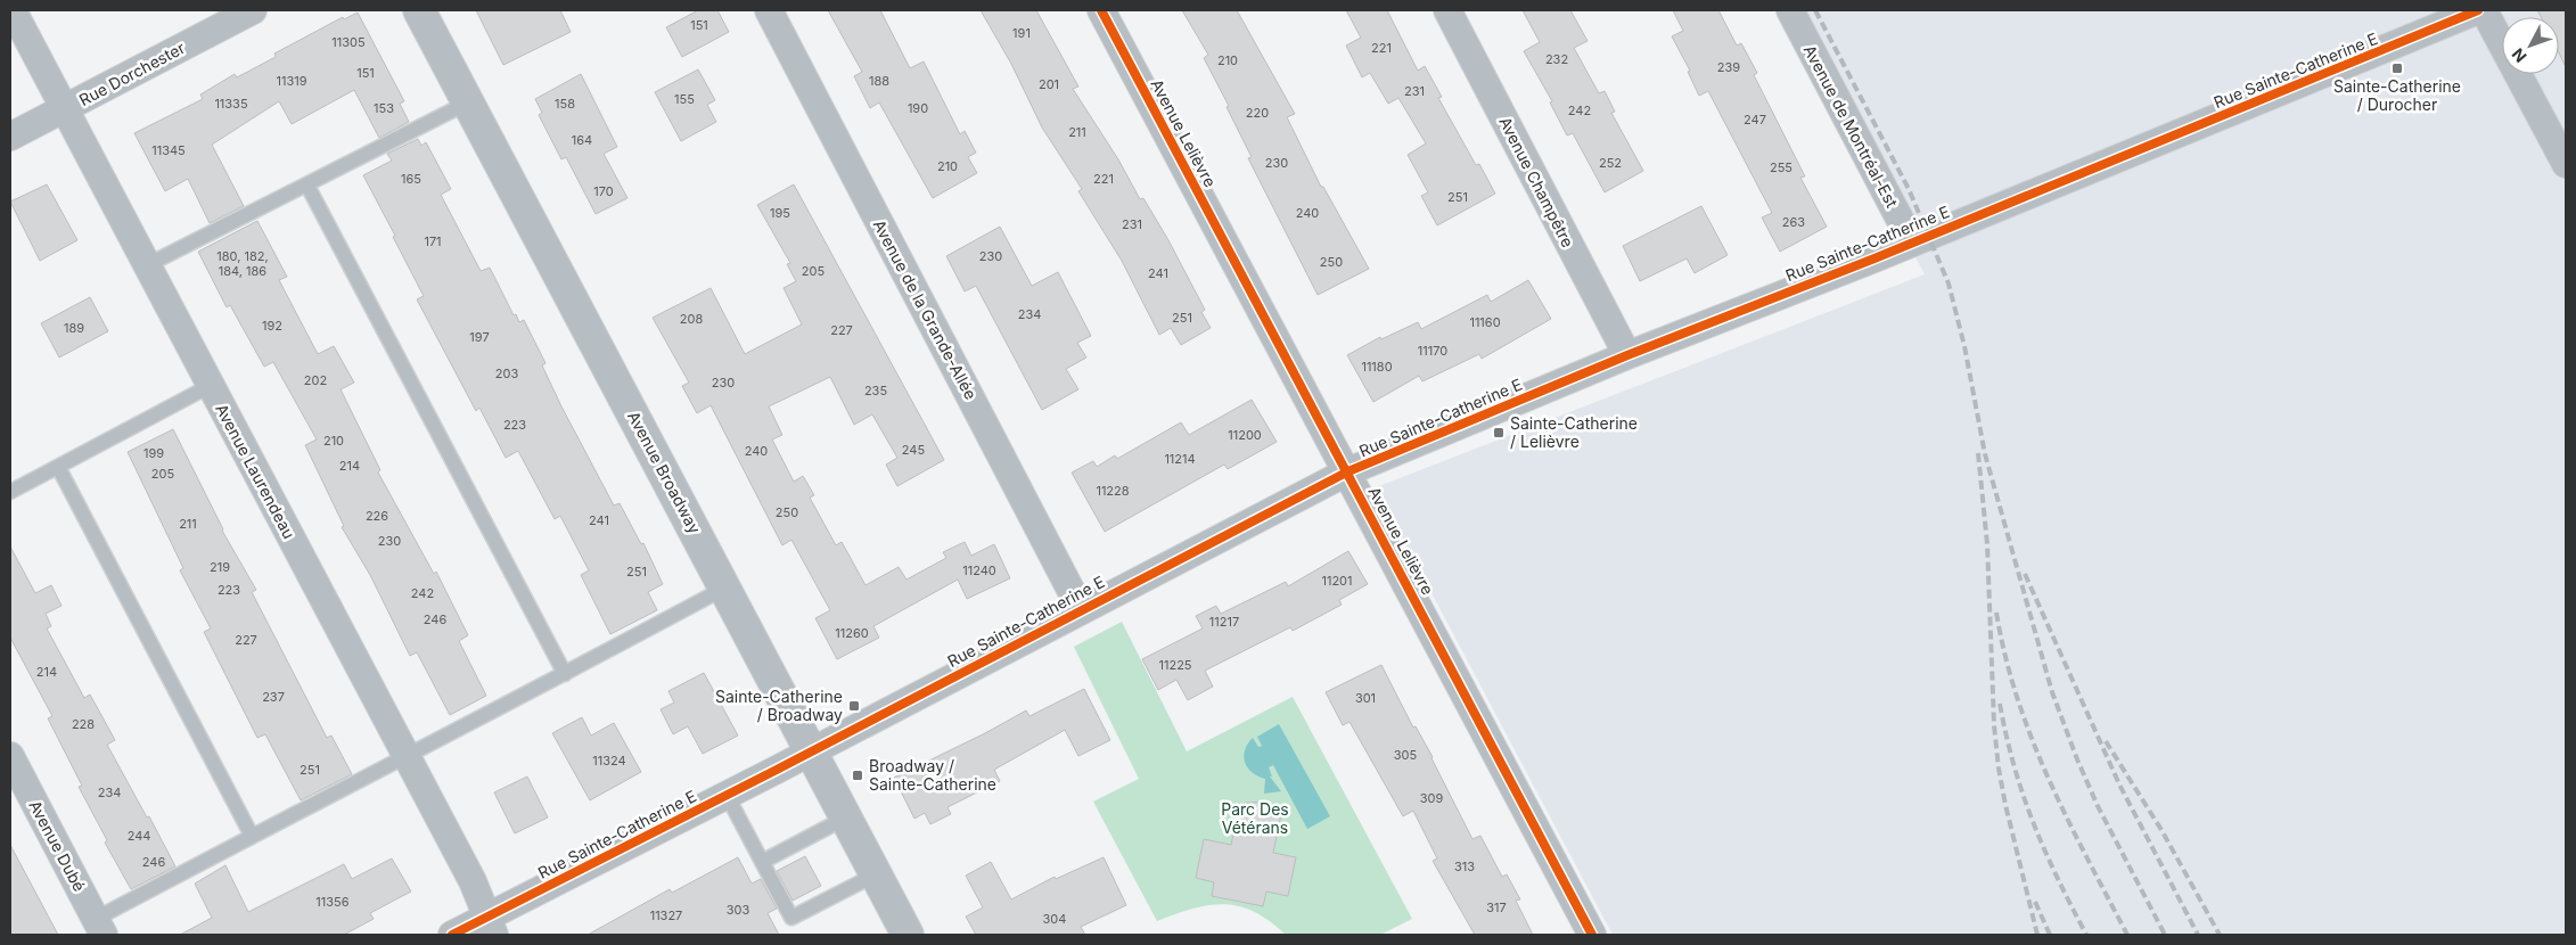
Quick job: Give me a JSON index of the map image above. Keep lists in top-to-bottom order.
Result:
{
  "streets": {
    "street": [
      "Rue Sainte-Catherine E",
      "Rue Dorchester",
      "Avenue de Montréal-Est",
      "Avenue Lelièvre",
      "Avenue Champêtre",
      "Avenue de la Grande-Allée",
      "Avenue Laurendeau",
      "Avenue Broadway",
      "Avenue Dubé"
    ]
  },
  "crossings": [
    ["Rue Sainte-Catherine E", "Avenue de Montréal-Est"],
    ["Rue Sainte-Catherine E", "Avenue Lelièvre"],
    ["Rue Sainte-Catherine E", "Avenue Champêtre"],
    ["Rue Sainte-Catherine E", "Avenue de la Grande-Allée"],
    ["Rue Sainte-Catherine E", "Avenue Laurendeau"],
    ["Rue Sainte-Catherine E", "Avenue Broadway"],
    ["Rue Dorchester", "Avenue Laurendeau"]
  ],
  "parks": ["Parc Des Vétérans"],
  "places": {
    "transit": [
      "Sainte-Catherine / Durocher",
      "Sainte-Catherine / Lelièvre",
      "Sainte-Catherine / Broadway",
      "Broadway / Sainte-Catherine"
    ]
  },
  "house_numbers": [
    "151",
    "191",
    "11305",
    "221",
    "232",
    "210",
    "239",
    "151",
    "11319",
    "188",
    "201",
    "231",
    "155",
    "11335",
    "158",
    "153",
    "190",
    "242",
    "220",
    "247",
    "211",
    "164",
    "11345",
    "230",
    "252",
    "210",
    "255",
    "165",
    "221",
    "170",
    "251",
    "195",
    "240",
    "263",
    "231",
    "171",
    "180, 182, 184, 186",
    "230",
    "250",
    "205",
    "241",
    "234",
    "251",
    "208",
    "11160",
    "192",
    "189",
    "227",
    "197",
    "11170",
    "11180",
    "203",
    "202",
    "230",
    "235",
    "223",
    "11200",
    "210",
    "245",
    "240",
    "199",
    "11214",
    "214",
    "205",
    "11228",
    "250",
    "226",
    "241",
    "211",
    "230",
    "219",
    "11240",
    "251",
    "11201",
    "223",
    "242",
    "246",
    "11217",
    "11260",
    "227",
    "11225",
    "214",
    "237",
    "301",
    "228",
    "305",
    "11324",
    "251",
    "234",
    "309",
    "244",
    "246",
    "313",
    "11356",
    "317",
    "303",
    "11327",
    "304"
  ],
  "north": "bottom left"
}
